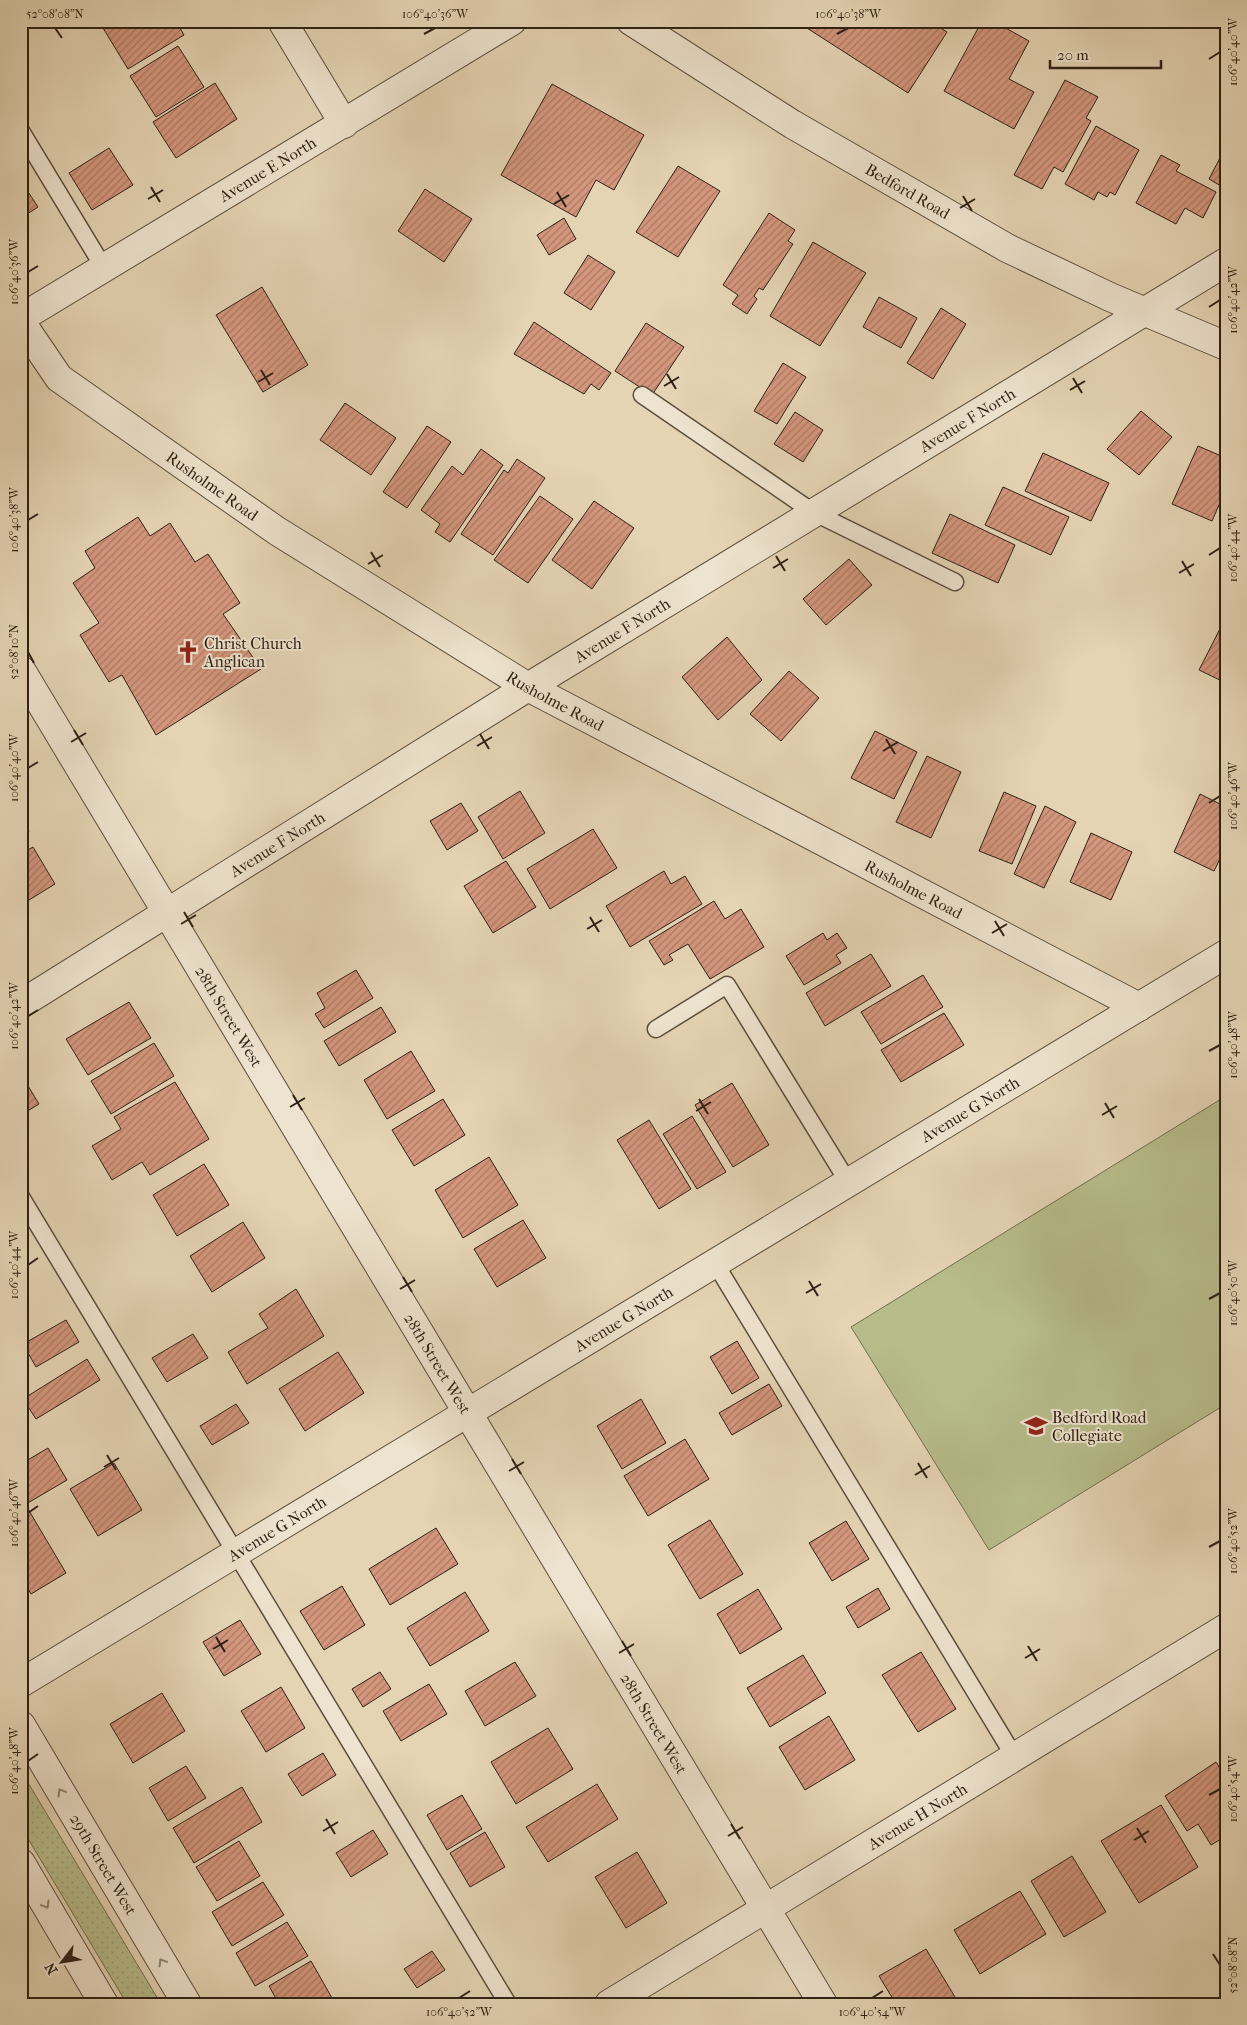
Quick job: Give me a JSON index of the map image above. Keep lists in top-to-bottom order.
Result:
{
  "streets": {
    "street": [
      "Avenue E North",
      "Bedford Road",
      "Avenue F North",
      "Rusholme Road",
      "28th Street West",
      "Avenue G North",
      "Avenue H North",
      "29th Street West"
    ]
  },
  "crossings": [
    ["Bedford Road", "Avenue F North"],
    ["Avenue F North", "Rusholme Road"],
    ["Avenue F North", "28th Street West"],
    ["Rusholme Road", "Avenue G North"],
    ["28th Street West", "Avenue G North"],
    ["28th Street West", "Avenue H North"]
  ],
  "places": {
    "church": ["Christ Church Anglican"],
    "school or university": ["Bedford Road Collegiate"]
  },
  "scale_bar": "20 m",
  "north": "bottom left",
  "coordinates": [
    "52°08'08\"N",
    "106°40'36\"W",
    "106°40'38\"W",
    "106°40'40\"W",
    "106°40'42\"W",
    "106°40'44\"W",
    "52°08'10\"N",
    "106°40'46\"W",
    "106°40'48\"W",
    "106°40'50\"W",
    "106°40'52\"W",
    "106°40'54\"W"
  ]
}
